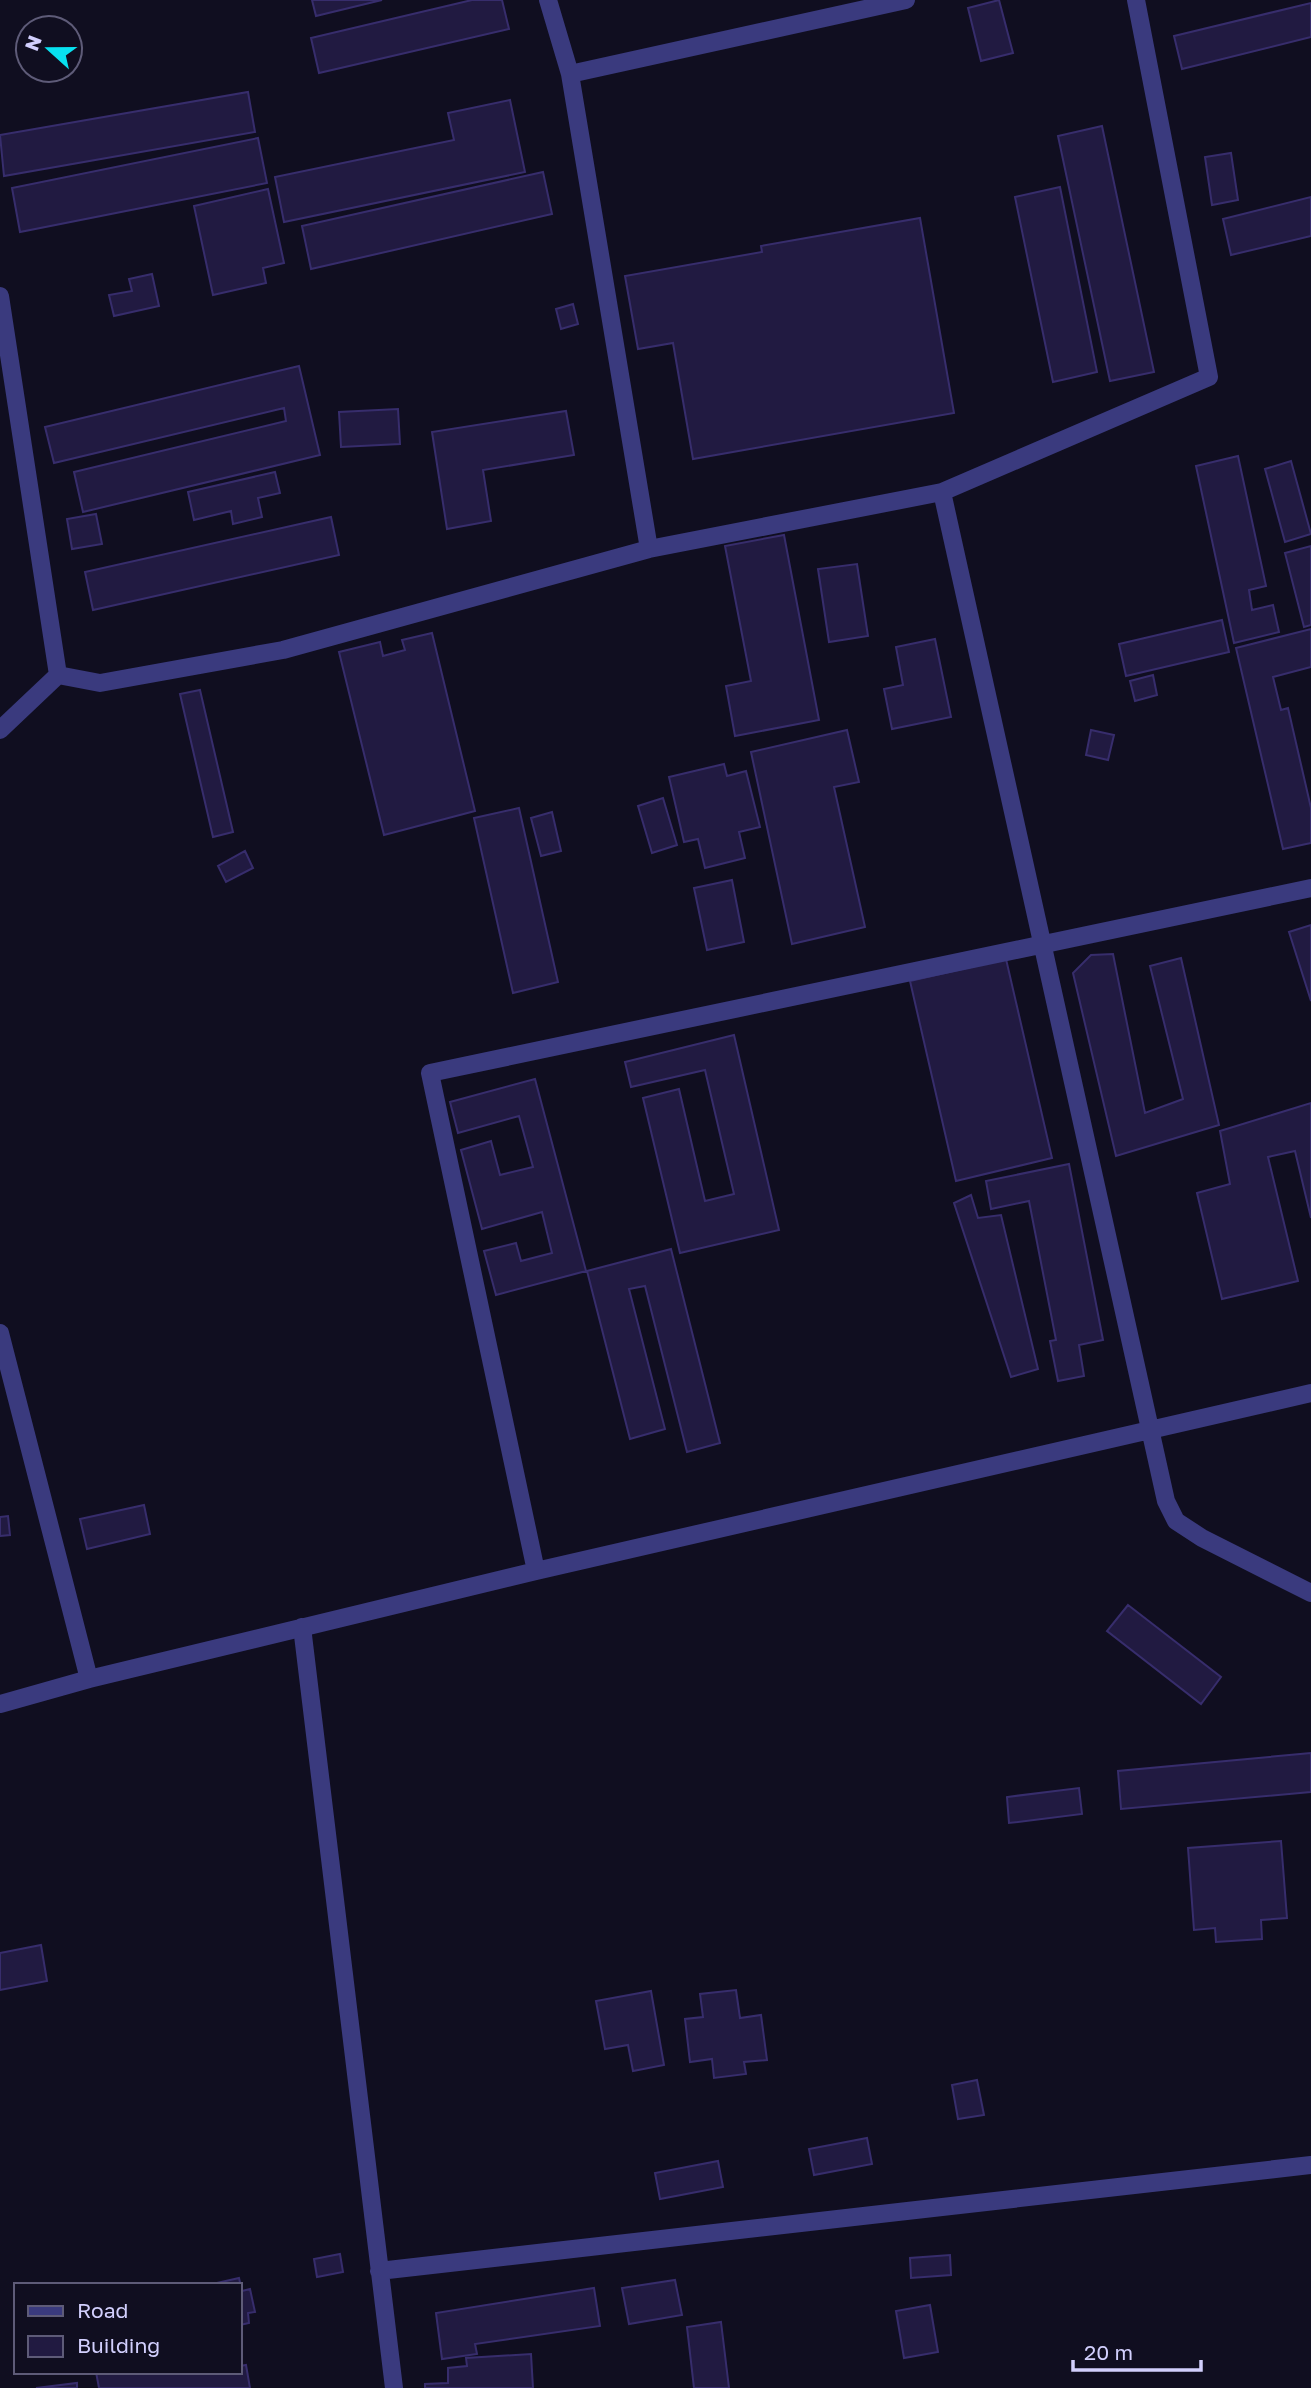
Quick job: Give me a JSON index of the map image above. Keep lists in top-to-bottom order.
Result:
{
  "legend": ["Road", "Building"],
  "scale_bar": "20 m",
  "north": "left"
}
